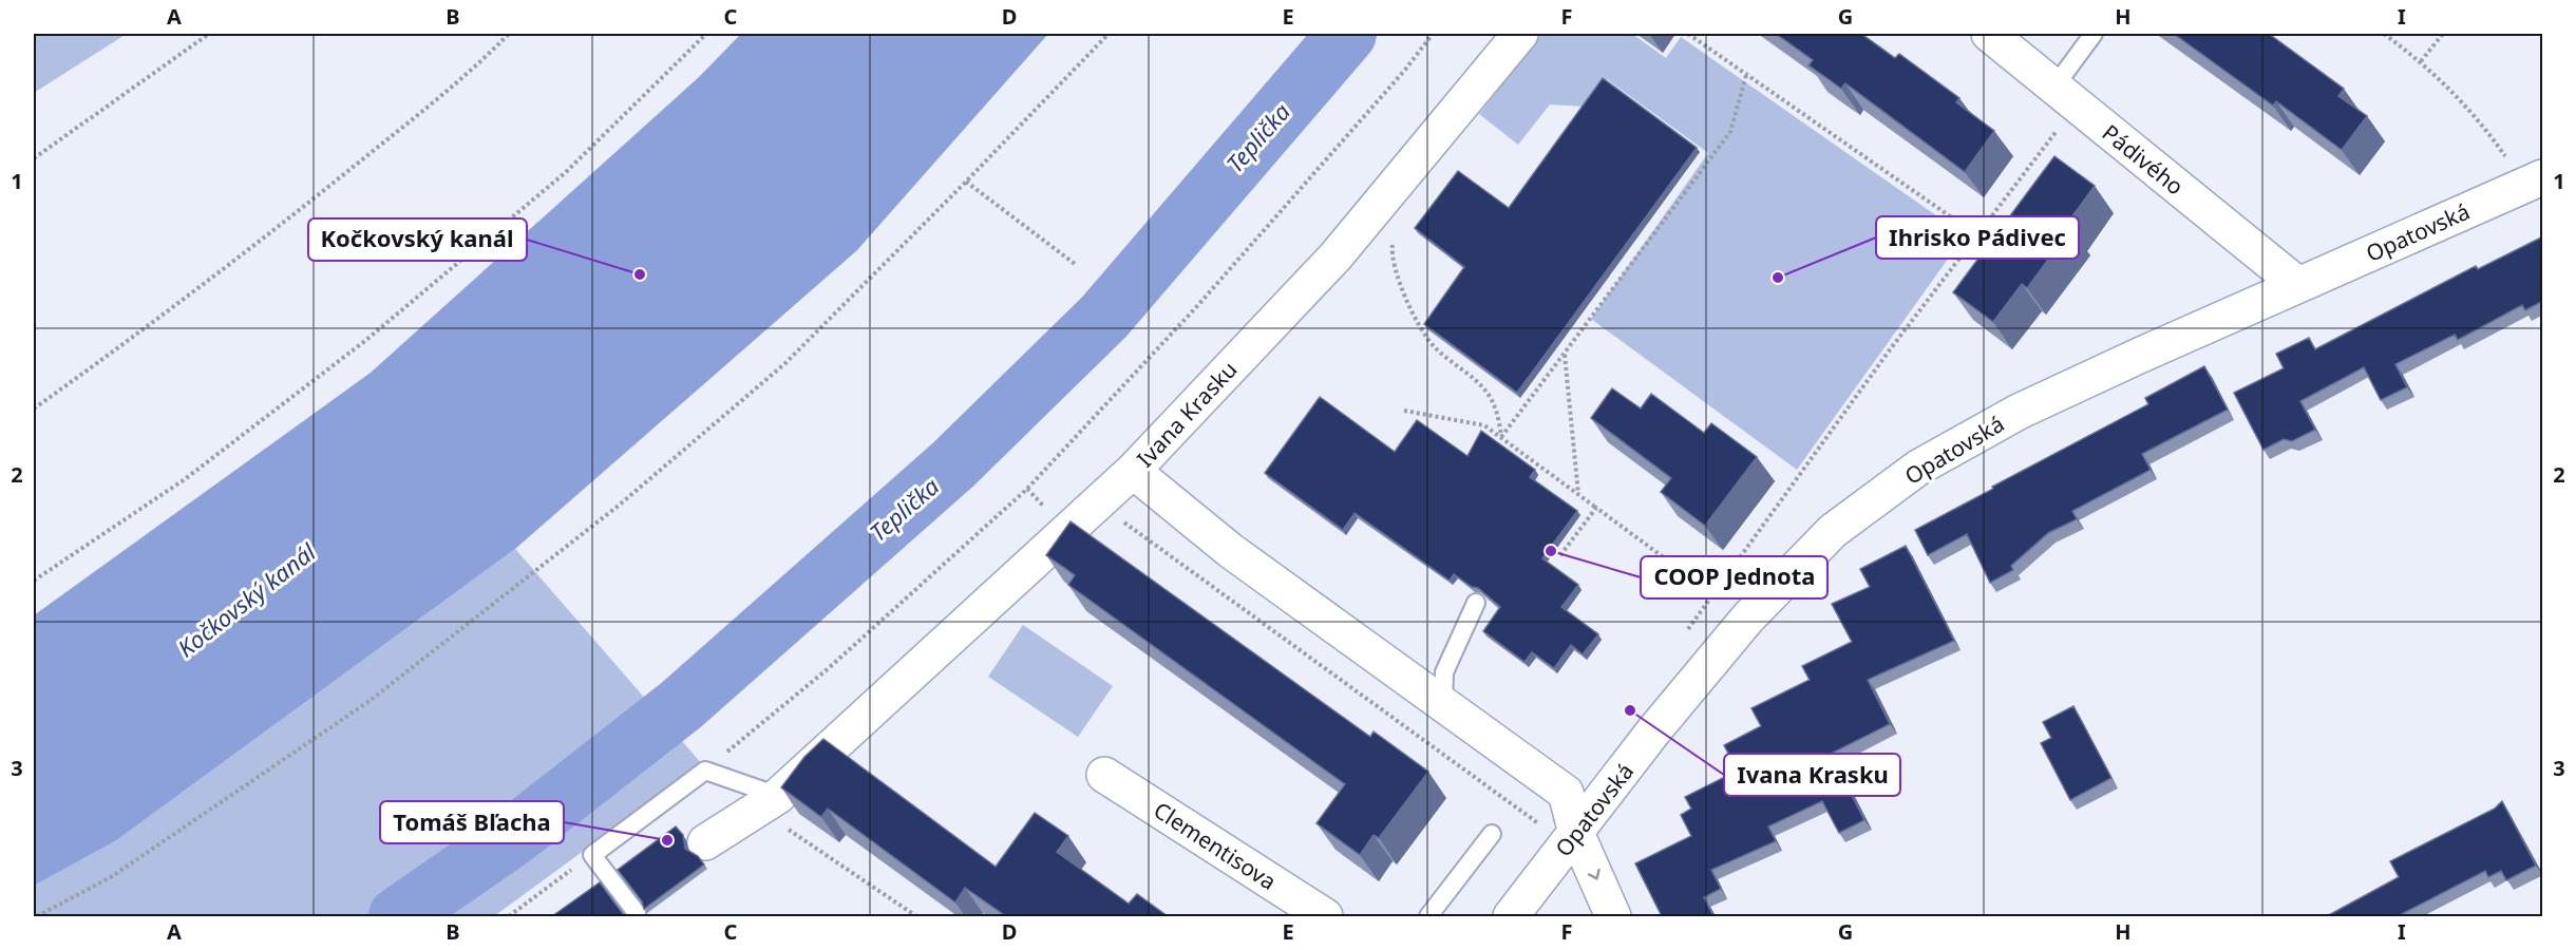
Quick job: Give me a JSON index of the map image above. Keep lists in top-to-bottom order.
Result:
{
  "streets": {
    "street": [
      "Pádivého",
      "Opatovská",
      "Ivana Krasku",
      "Clementisova"
    ]
  },
  "crossings": [
    ["Pádivého", "Opatovská"],
    ["Opatovská", "Ivana Krasku"]
  ],
  "water": ["Teplička", "Kočkovský kanál"],
  "places": [
    "Kočkovský kanál",
    "Ihrisko Pádivec",
    "COOP Jednota",
    "Ivana Krasku",
    "Tomáš Bľacha"
  ],
  "grid": {
    "columns": [
      "A",
      "B",
      "C",
      "D",
      "E",
      "F",
      "G",
      "H",
      "I"
    ],
    "rows": ["1", "2", "3"]
  }
}
